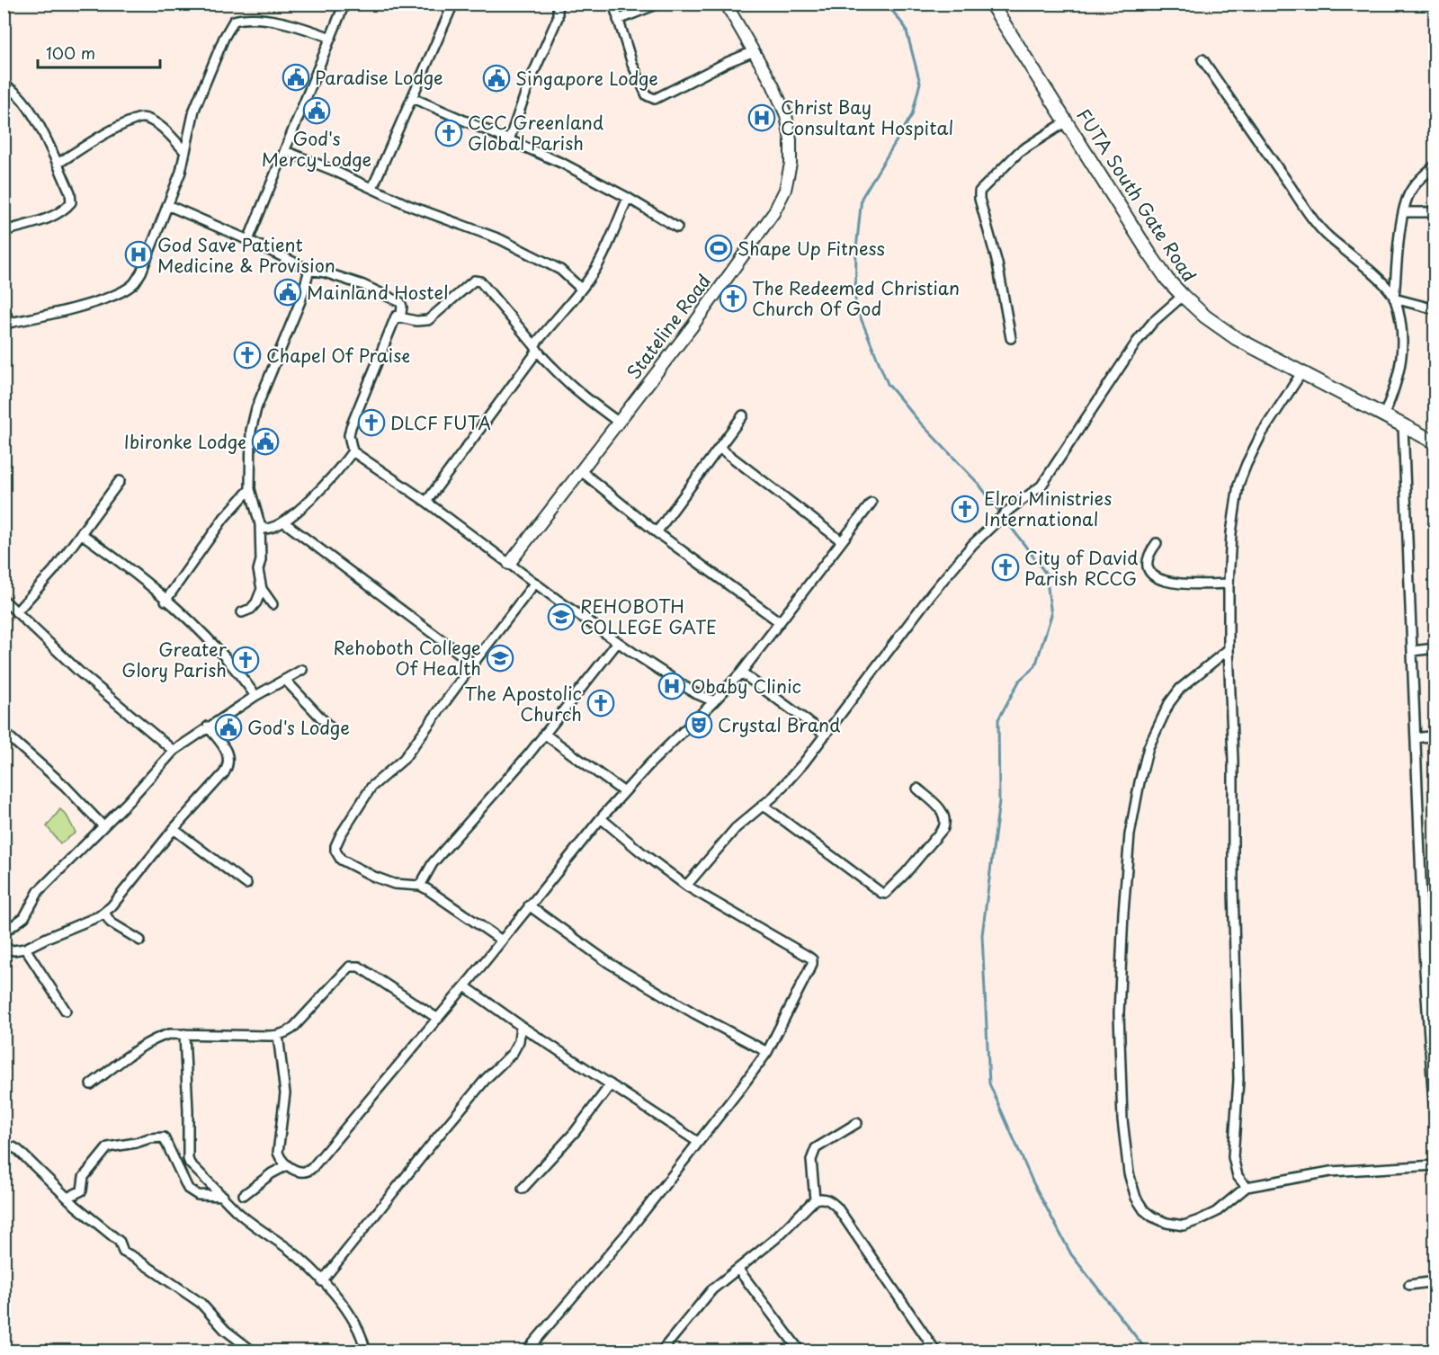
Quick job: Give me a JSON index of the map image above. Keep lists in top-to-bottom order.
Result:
{
  "streets": {
    "main road": ["FUTA South Gate Road"],
    "street": ["Stateline Road"]
  },
  "places": {
    "public building": [
      "Paradise Lodge",
      "Singapore Lodge",
      "God's Mercy Lodge",
      "Mainland Hostel",
      "Ibironke Lodge",
      "God's Lodge"
    ],
    "hospital": ["Christ Bay Consultant Hospital", "God Save Patient Medicine & Provision", "Obaby Clinic"],
    "church": [
      "CCC Greenland Global Parish",
      "The Redeemed Christian Church Of God",
      "Chapel Of Praise",
      "DLCF FUTA",
      "Elroi Ministries International",
      "City of David Parish RCCG",
      "Greater Glory Parish",
      "The Apostolic Church"
    ],
    "sports": ["Shape Up Fitness"],
    "school or university": ["REHOBOTH COLLEGE GATE", "Rehoboth College Of Health"],
    "theatre": ["Crystal Brand"]
  },
  "scale_bar": "100 m"
}
